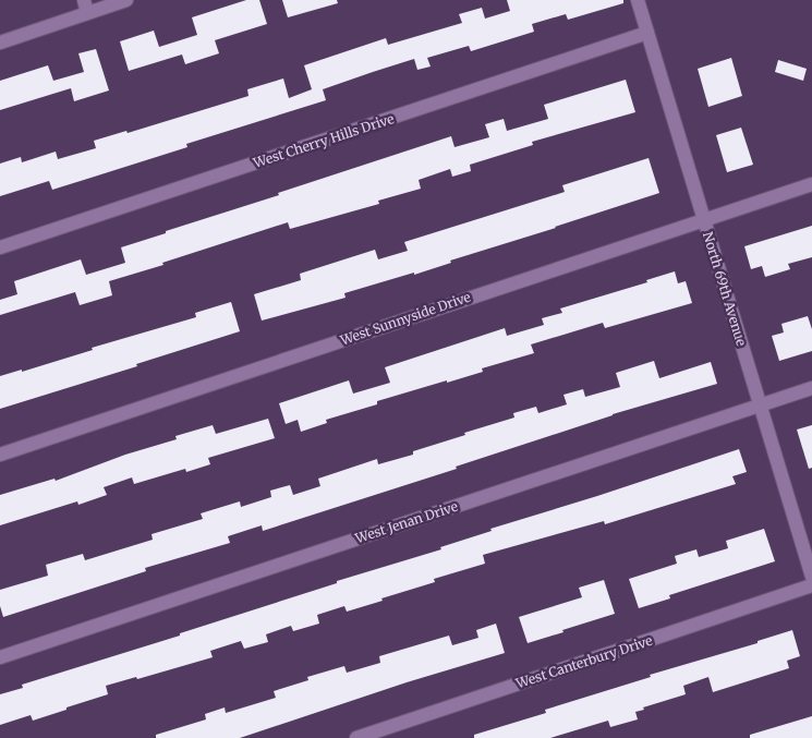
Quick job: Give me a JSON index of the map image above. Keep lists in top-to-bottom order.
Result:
{
  "streets": {
    "street": [
      "West Cherry Hills Drive",
      "North 69th Avenue",
      "West Sunnyside Drive",
      "West Jenan Drive",
      "West Canterbury Drive"
    ]
  },
  "crossings": [
    ["West Cherry Hills Drive", "North 69th Avenue"],
    ["North 69th Avenue", "West Sunnyside Drive"],
    ["North 69th Avenue", "West Jenan Drive"]
  ]
}
